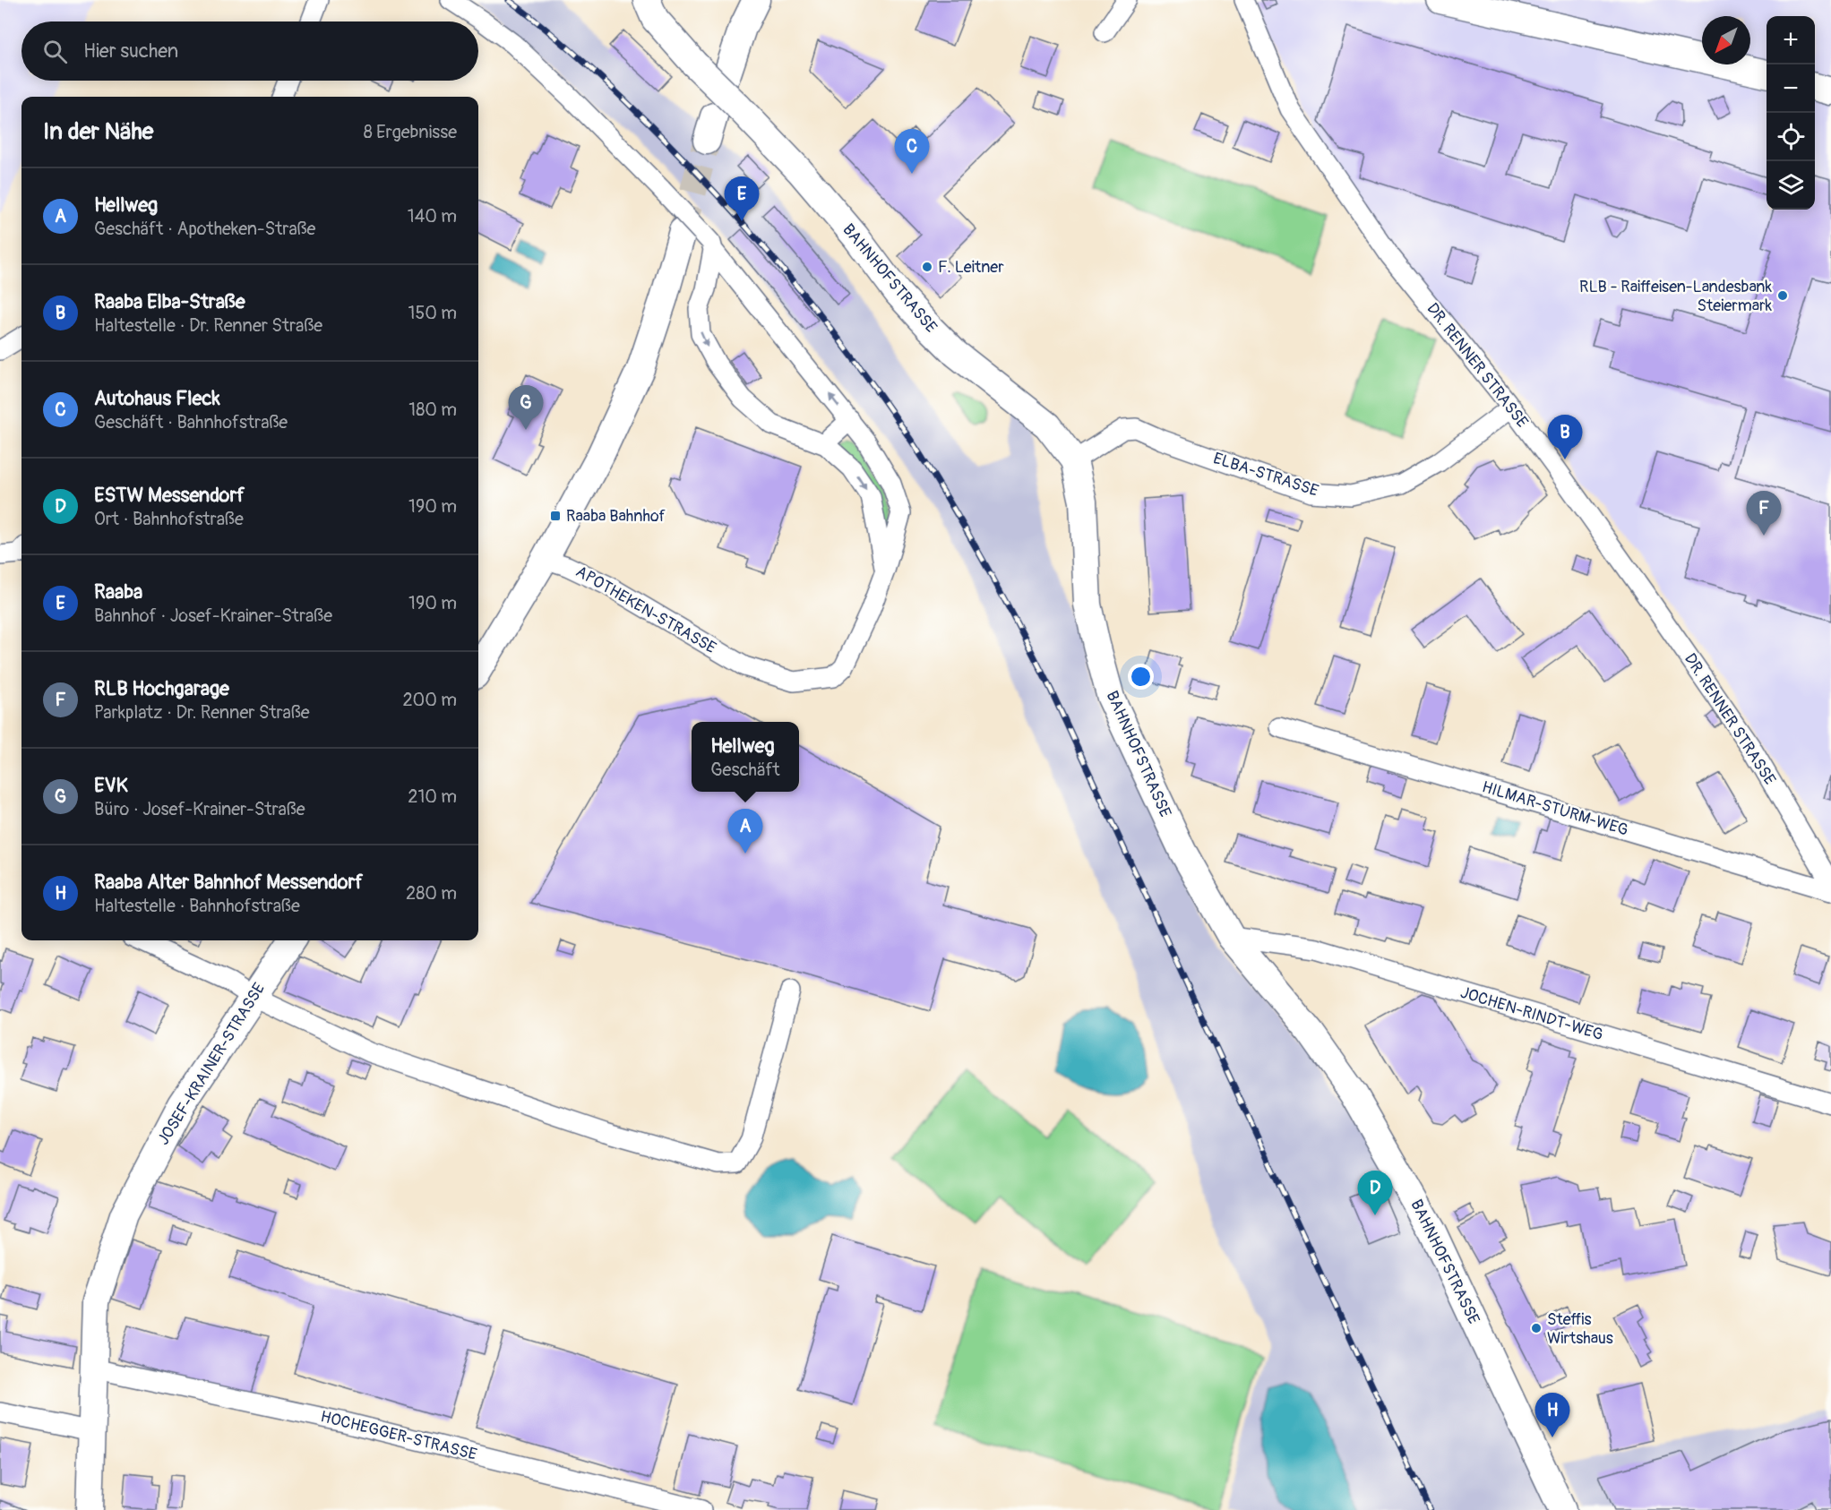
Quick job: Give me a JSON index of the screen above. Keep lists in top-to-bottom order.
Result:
{
  "streets": {
    "street": [
      "BAHNHOFSTRASSE",
      "DR. RENNER STRASSE",
      "ELBA-STRASSE",
      "APOTHEKEN-STRASSE",
      "HILMAR-STURM-WEG",
      "JOCHEN-RINDT-WEG",
      "JOSEF-KRAINER-STRASSE",
      "HOCHEGGER-STRASSE"
    ]
  },
  "crossings": [
    ["BAHNHOFSTRASSE", "ELBA-STRASSE"],
    ["BAHNHOFSTRASSE", "JOCHEN-RINDT-WEG"],
    ["DR. RENNER STRASSE", "ELBA-STRASSE"],
    ["JOSEF-KRAINER-STRASSE", "HOCHEGGER-STRASSE"]
  ],
  "places": {
    "other": ["F. Leitner", "RLB - Raiffeisen-Landesbank Steiermark", "Steffis Wirtshaus"],
    "transit": ["Raaba Bahnhof"]
  },
  "north": "bottom left",
  "page": {
    "map_buttons": ["+", "−"],
    "search": "Hier suchen",
    "heading": ["In der Nähe", "8 Ergebnisse"],
    "pins": [
      "C",
      "E",
      "G",
      "B",
      "F",
      "A",
      "D",
      "H"
    ],
    "list": [
      {
        "mark": "A",
        "name": "Hellweg",
        "note": "Geschäft · Apotheken-Straße",
        "value": "140 m"
      },
      {
        "mark": "B",
        "name": "Raaba Elba-Straße",
        "note": "Haltestelle · Dr. Renner Straße",
        "value": "150 m"
      },
      {
        "mark": "C",
        "name": "Autohaus Fleck",
        "note": "Geschäft · Bahnhofstraße",
        "value": "180 m"
      },
      {
        "mark": "D",
        "name": "ESTW Messendorf",
        "note": "Ort · Bahnhofstraße",
        "value": "190 m"
      },
      {
        "mark": "E",
        "name": "Raaba",
        "note": "Bahnhof · Josef-Krainer-Straße",
        "value": "190 m"
      },
      {
        "mark": "F",
        "name": "RLB Hochgarage",
        "note": "Parkplatz · Dr. Renner Straße",
        "value": "200 m"
      },
      {
        "mark": "G",
        "name": "EVK",
        "note": "Büro · Josef-Krainer-Straße",
        "value": "210 m"
      },
      {
        "mark": "H",
        "name": "Raaba Alter Bahnhof Messendorf",
        "note": "Haltestelle · Bahnhofstraße",
        "value": "280 m"
      }
    ],
    "popup": ["Hellweg", "Geschäft"]
  }
}
